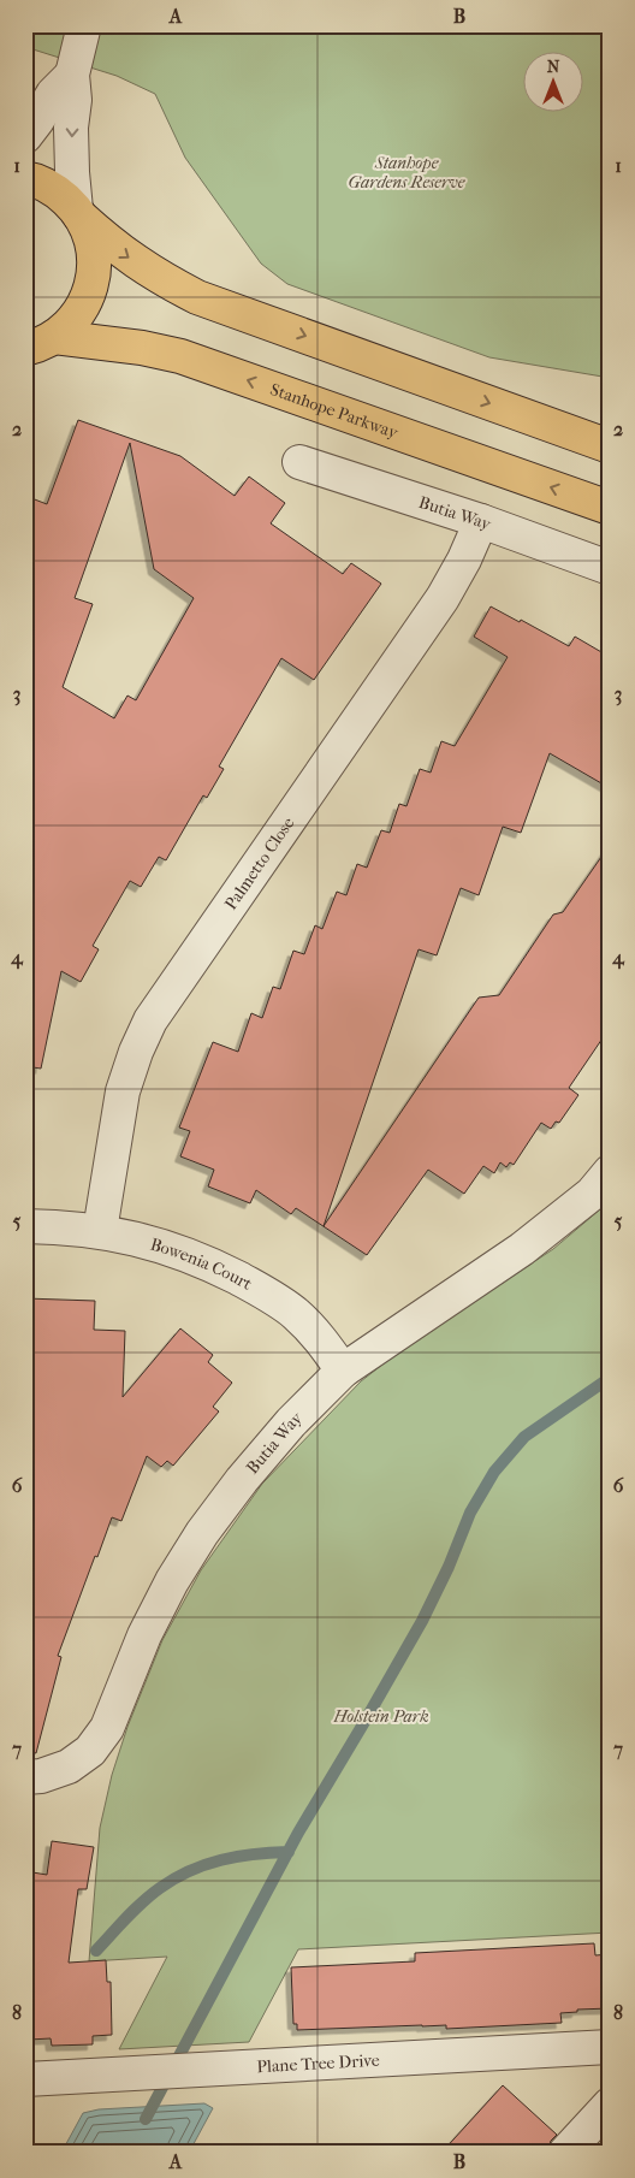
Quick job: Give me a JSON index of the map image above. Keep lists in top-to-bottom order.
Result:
{
  "streets": {
    "main road": ["Stanhope Parkway"],
    "street": [
      "Butia Way",
      "Palmetto Close",
      "Bowenia Court",
      "Plane Tree Drive"
    ]
  },
  "crossings": [
    ["Butia Way", "Palmetto Close"],
    ["Butia Way", "Bowenia Court"],
    ["Palmetto Close", "Bowenia Court"]
  ],
  "parks": ["Stanhope Gardens Reserve", "Holstein Park"],
  "north": "top",
  "grid": {
    "columns": ["A", "B"],
    "rows": [
      "1",
      "2",
      "3",
      "4",
      "5",
      "6",
      "7",
      "8"
    ]
  }
}
